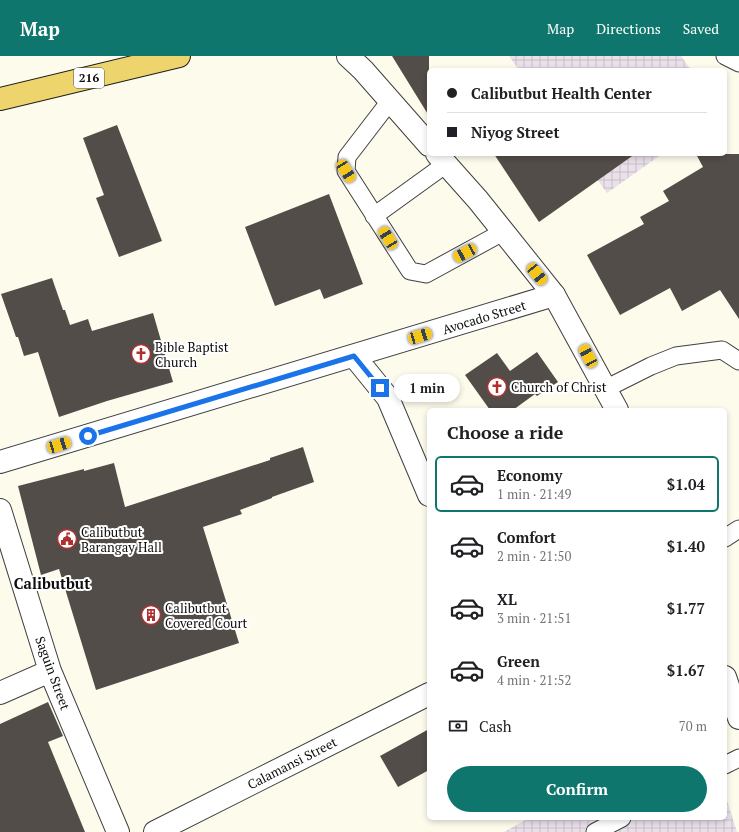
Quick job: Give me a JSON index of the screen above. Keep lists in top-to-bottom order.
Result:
{
  "streets": {
    "main road": ["216"],
    "street": ["Avocado Street", "Saguin Street", "Calamansi Street"]
  },
  "districts": ["Calibutbut"],
  "places": {
    "church": ["Bible Baptist Church", "Church of Christ"],
    "public building": ["Calibutbut Barangay Hall"],
    "building": ["Calibutbut Covered Court"]
  },
  "page": {
    "header": "Map",
    "nav": ["Map", "Directions", "Saved"],
    "banner": ["Calibutbut Health Center", "Niyog Street"],
    "bubble": "1 min",
    "heading": "Choose a ride",
    "list": [
      {
        "name": "Economy",
        "note": "1 min · 21:49",
        "value": "$1.04"
      },
      {
        "name": "Comfort",
        "note": "2 min · 21:50",
        "value": "$1.40"
      },
      {
        "name": "XL",
        "note": "3 min · 21:51",
        "value": "$1.77"
      },
      {
        "name": "Green",
        "note": "4 min · 21:52",
        "value": "$1.67"
      }
    ],
    "pay": ["Cash", "70 m"],
    "buttons": "Confirm"
  }
}
